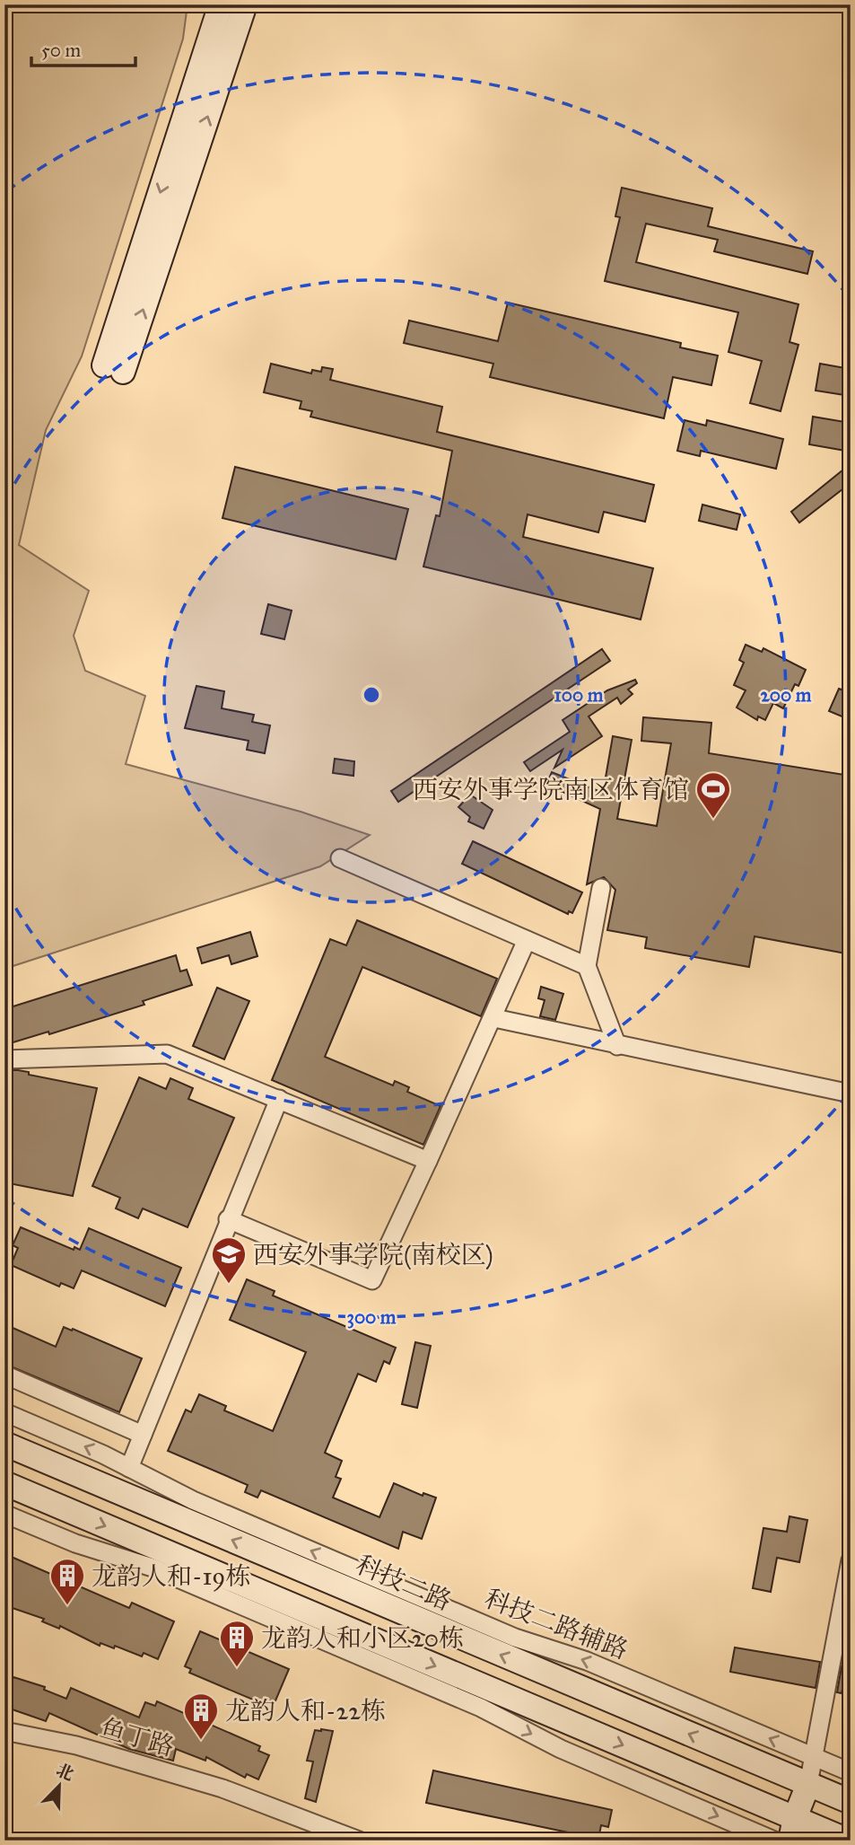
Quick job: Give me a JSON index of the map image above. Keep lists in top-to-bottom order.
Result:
{
  "streets": {
    "main road": ["科技二路"],
    "street": ["科技二路辅路", "鱼丁路"]
  },
  "places": {
    "sports": ["西安外事学院南区体育馆"],
    "school or university": ["西安外事学院(南校区)"],
    "building": ["龙韵人和-19栋", "龙韵人和小区20栋", "龙韵人和-22栋"]
  },
  "scale_bar": "50 m",
  "north": "top right",
  "rings": ["100 m", "200 m", "300 m"]
}
